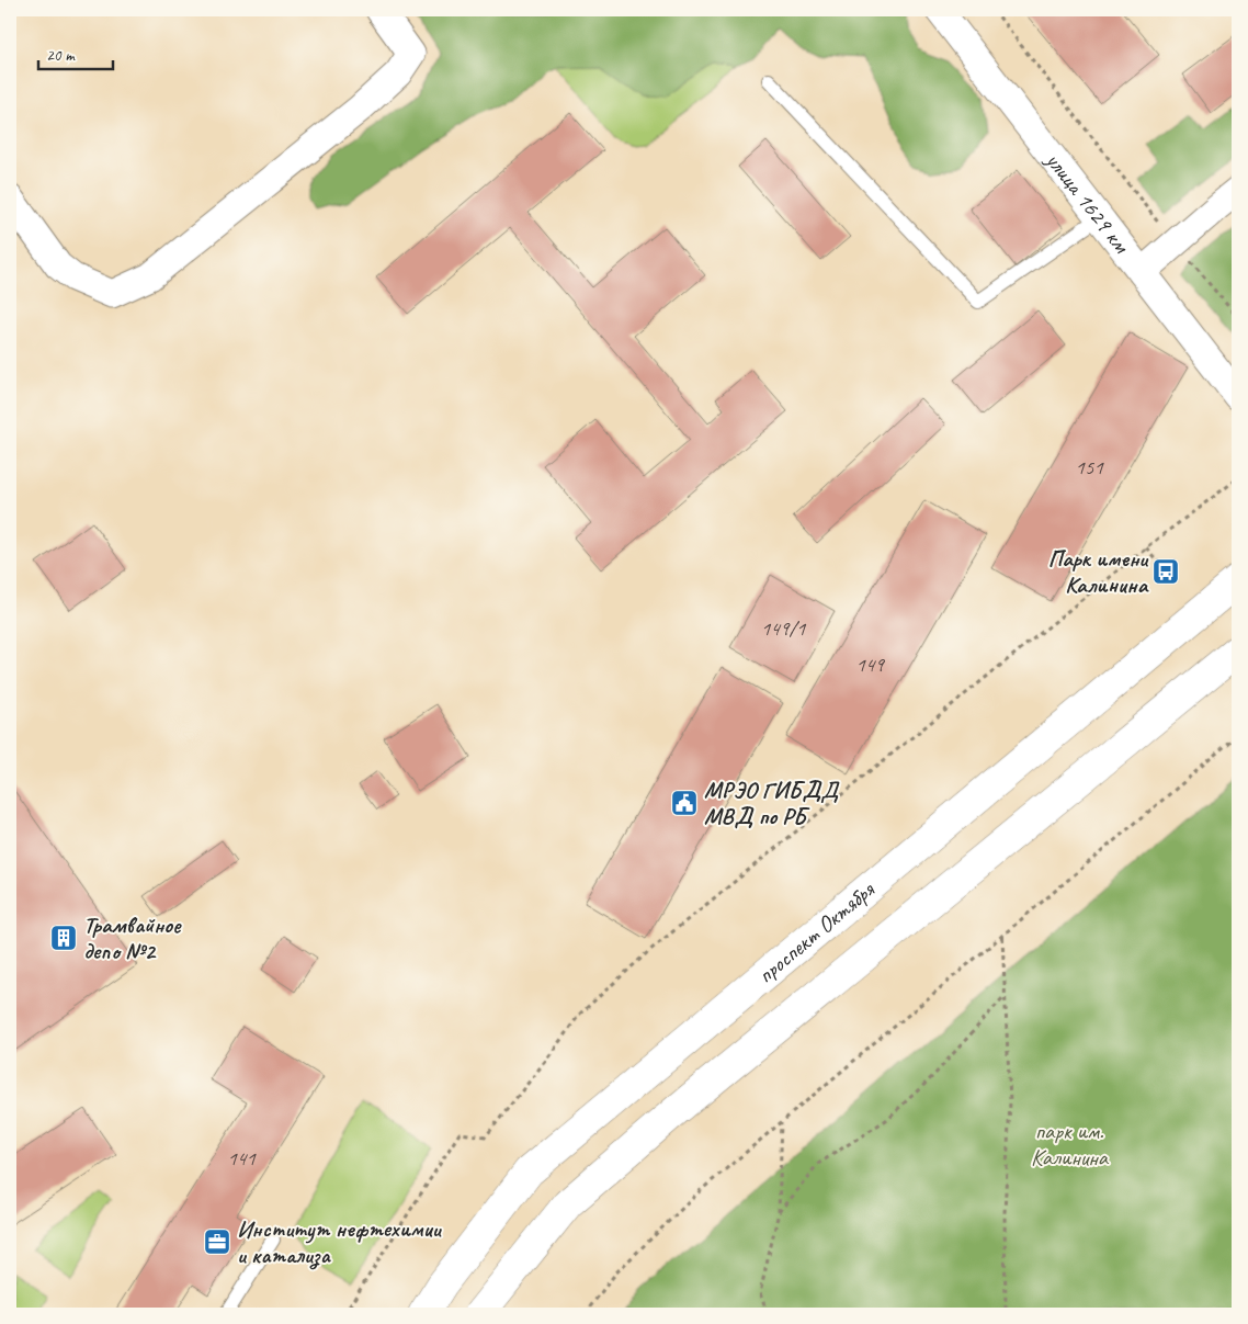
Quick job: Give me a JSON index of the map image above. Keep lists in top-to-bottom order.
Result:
{
  "streets": {
    "main road": ["проспект Октября"],
    "street": ["улица 1629 км"]
  },
  "parks": ["парк им. Калинина"],
  "places": {
    "bus stop": ["Парк имени Калинина"],
    "public building": ["МРЭО ГИБДД МВД по РБ"],
    "building": ["Трамвайное депо №2"],
    "office": ["Институт нефтехимии и катализа"]
  },
  "house_numbers": [
    "151",
    "149/1",
    "149",
    "141"
  ],
  "scale_bar": "20 m"
}
